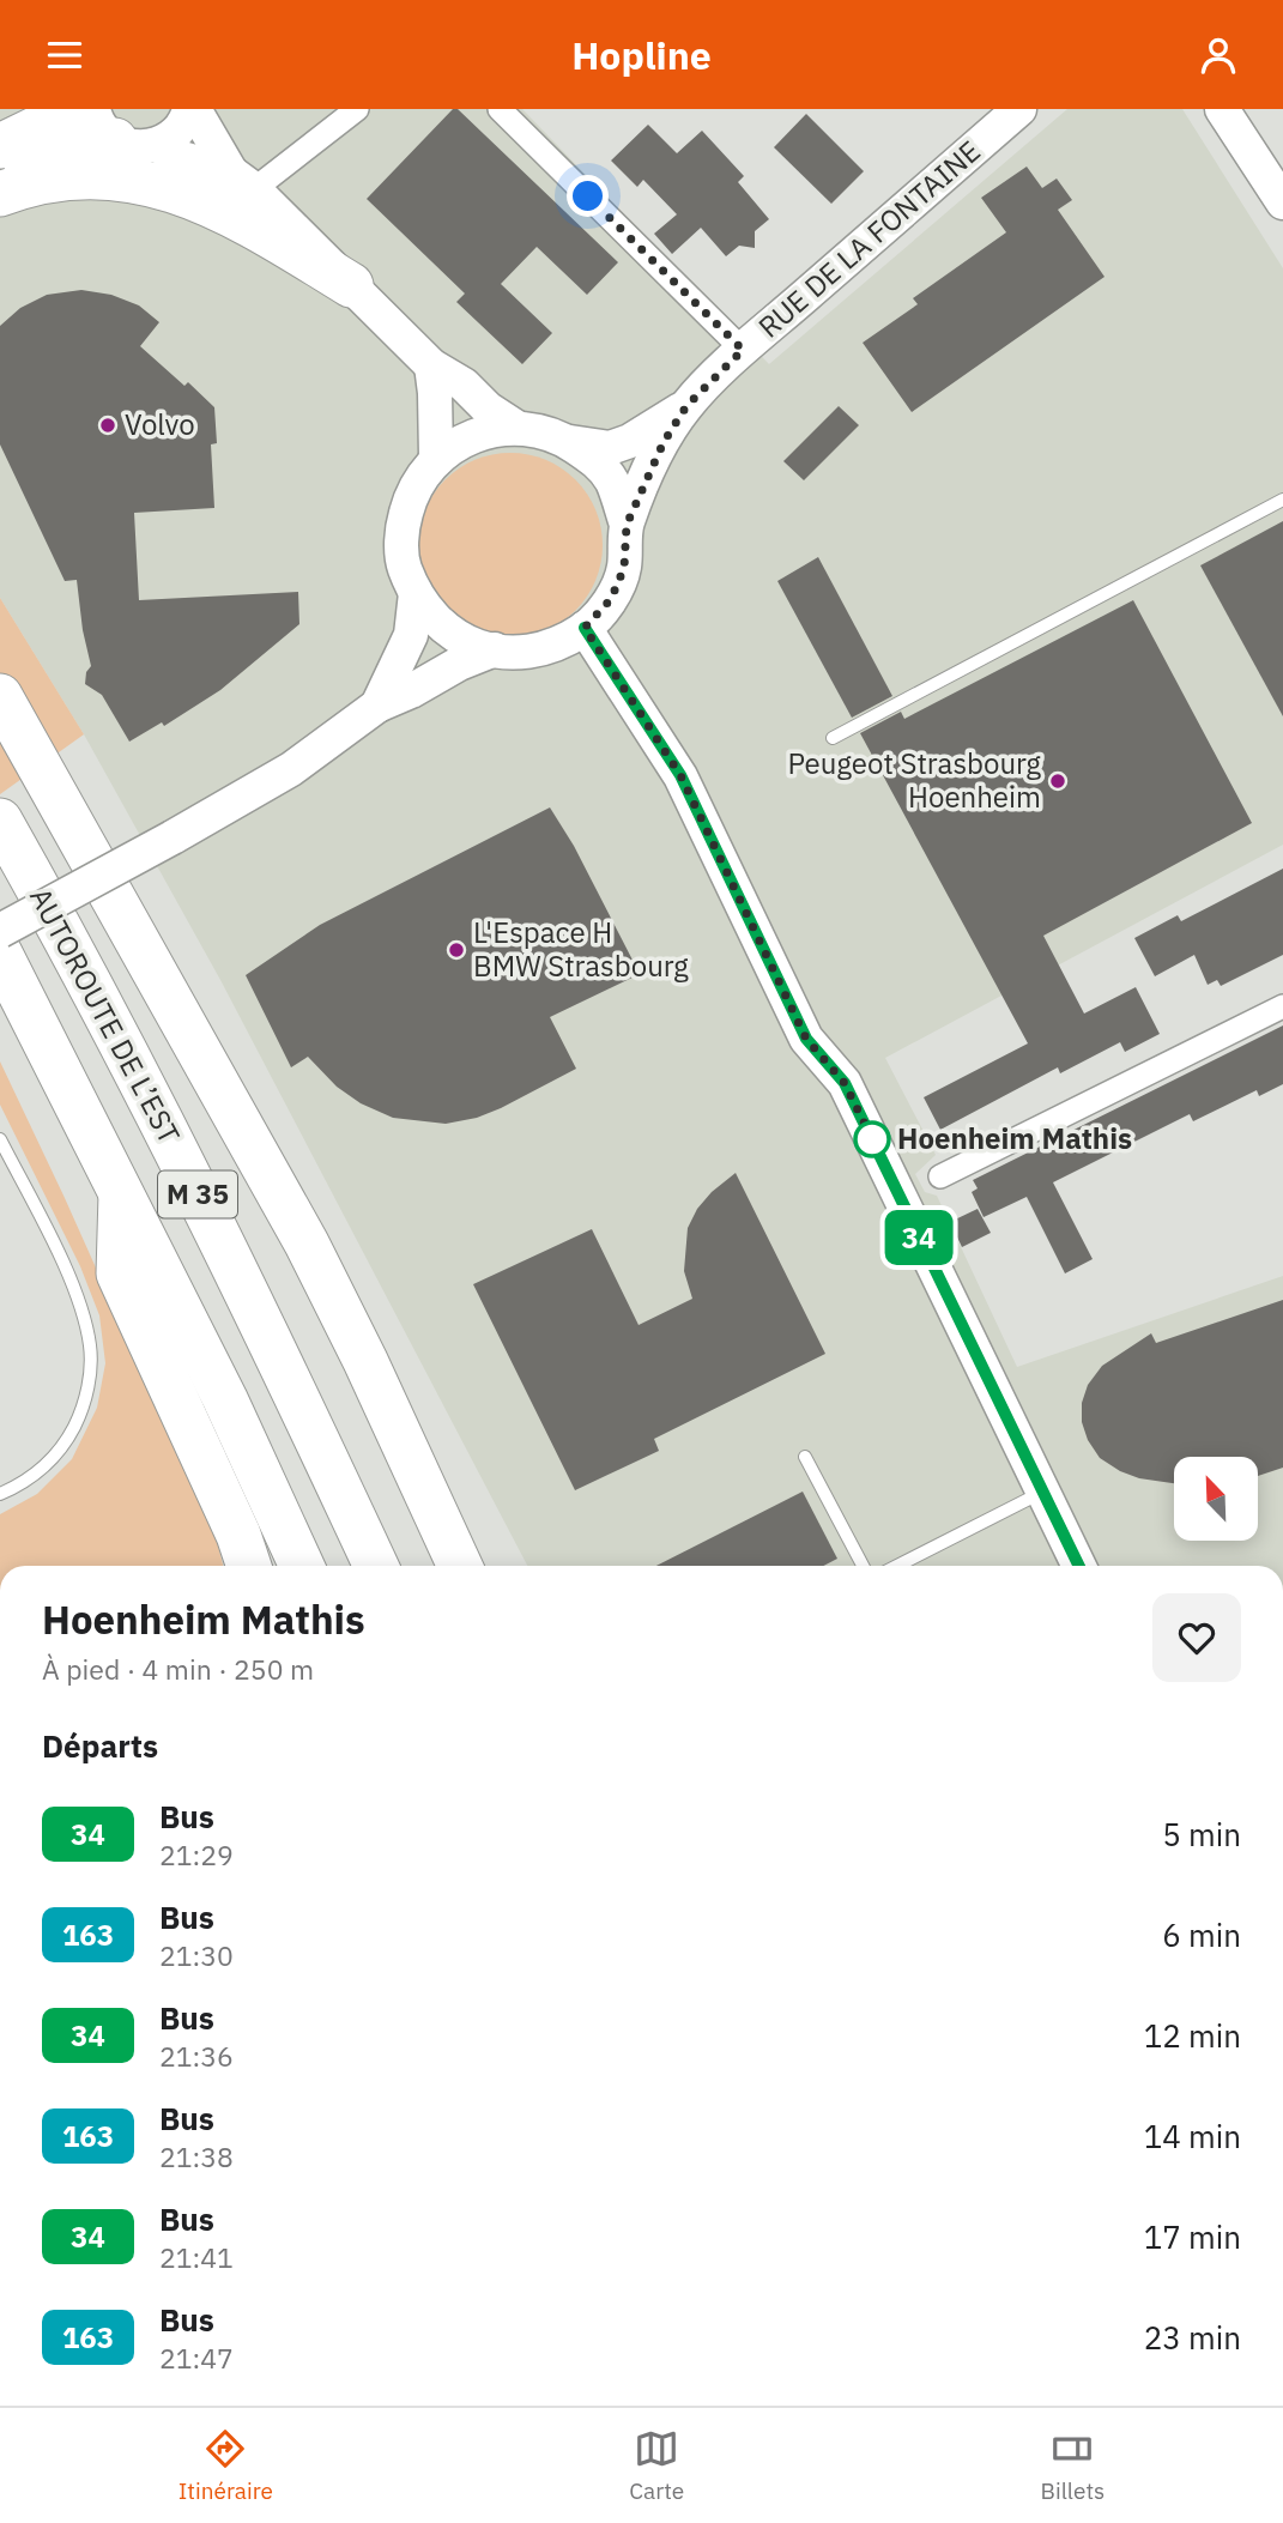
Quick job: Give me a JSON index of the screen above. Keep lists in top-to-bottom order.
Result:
{
  "streets": {
    "highway": ["AUTOROUTE DE L’EST", "M 35"],
    "street": ["RUE DE LA FONTAINE"]
  },
  "places": [
    "Volvo",
    "Peugeot Strasbourg Hoenheim",
    "L'Espace H BMW Strasbourg",
    "Hoenheim Mathis"
  ],
  "lines": ["bus line 34"],
  "north": "top left",
  "page": {
    "header": "Hopline",
    "on_map": "34",
    "heading": [
      ["Hoenheim Mathis", "À pied · 4 min · 250 m"],
      "Départs"
    ],
    "list": [
      {
        "mark": "34",
        "name": "Bus",
        "note": "21:29",
        "value": "5 min"
      },
      {
        "mark": "163",
        "name": "Bus",
        "note": "21:30",
        "value": "6 min"
      },
      {
        "mark": "34",
        "name": "Bus",
        "note": "21:36",
        "value": "12 min"
      },
      {
        "mark": "163",
        "name": "Bus",
        "note": "21:38",
        "value": "14 min"
      },
      {
        "mark": "34",
        "name": "Bus",
        "note": "21:41",
        "value": "17 min"
      },
      {
        "mark": "163",
        "name": "Bus",
        "note": "21:47",
        "value": "23 min"
      }
    ],
    "tabs": ["Itinéraire", "Carte", "Billets"]
  }
}
